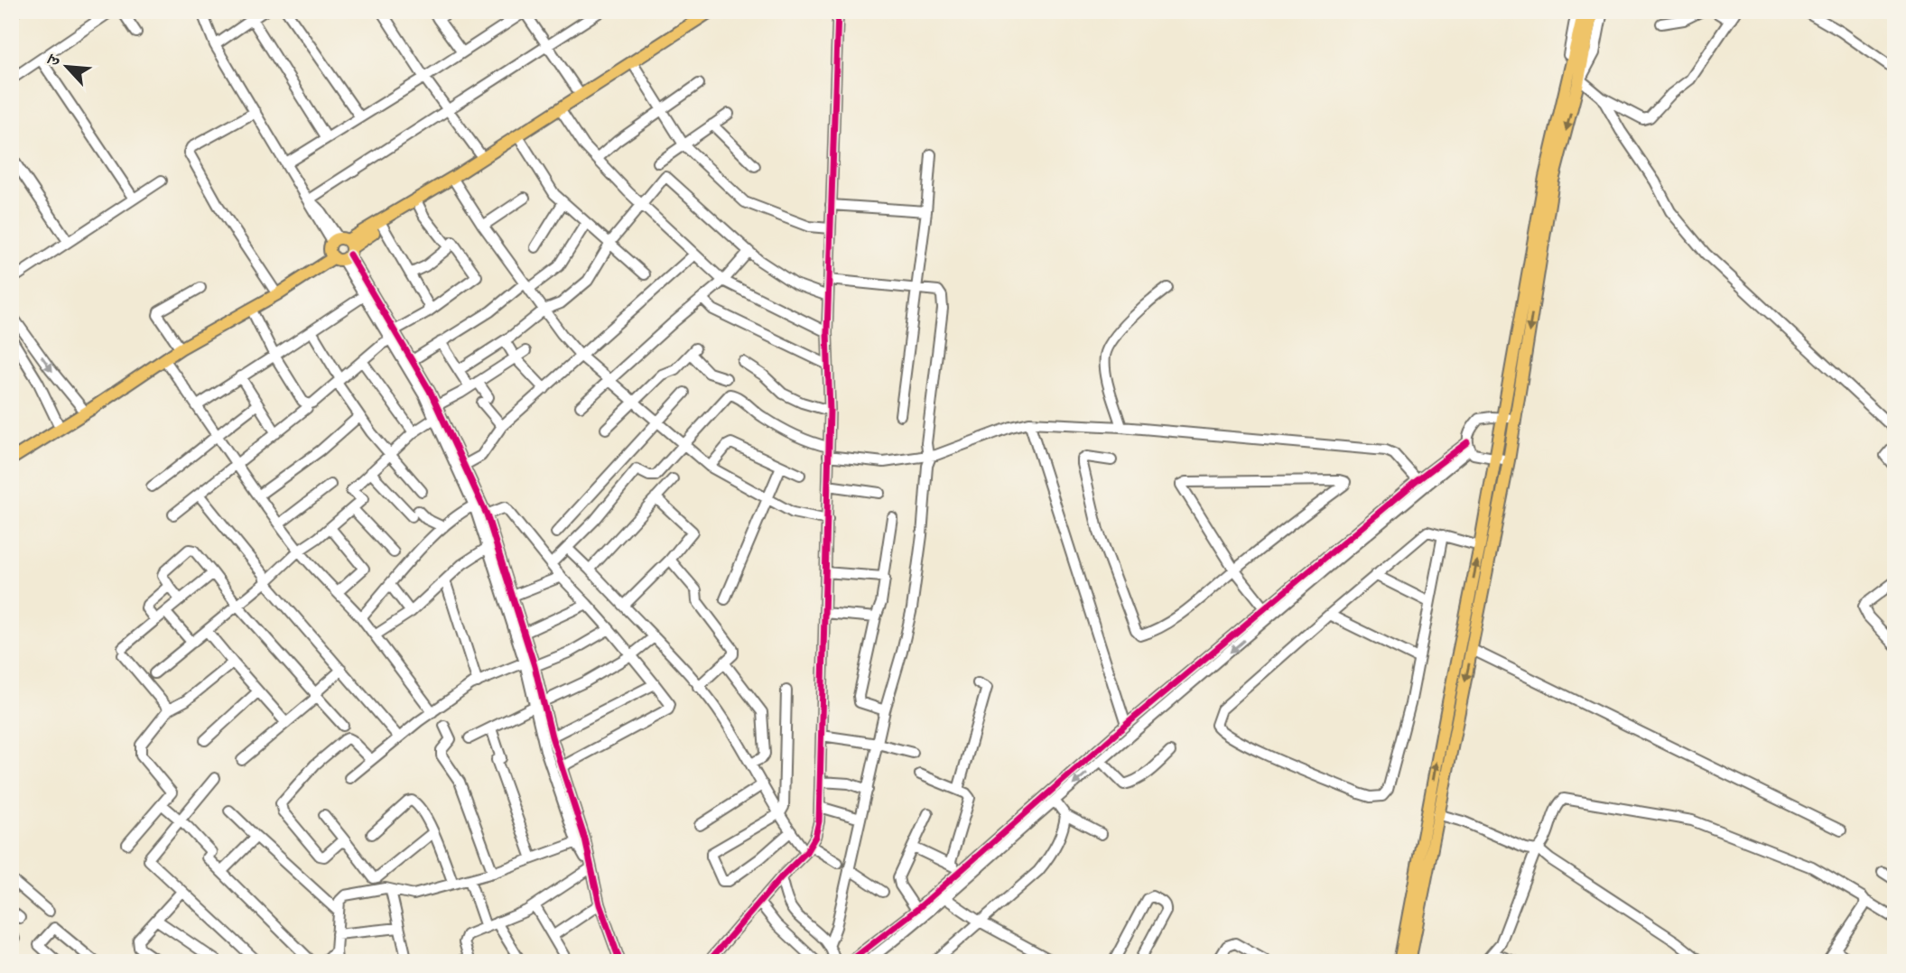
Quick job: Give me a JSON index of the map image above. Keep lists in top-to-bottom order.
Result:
{
  "north": "top left"
}
